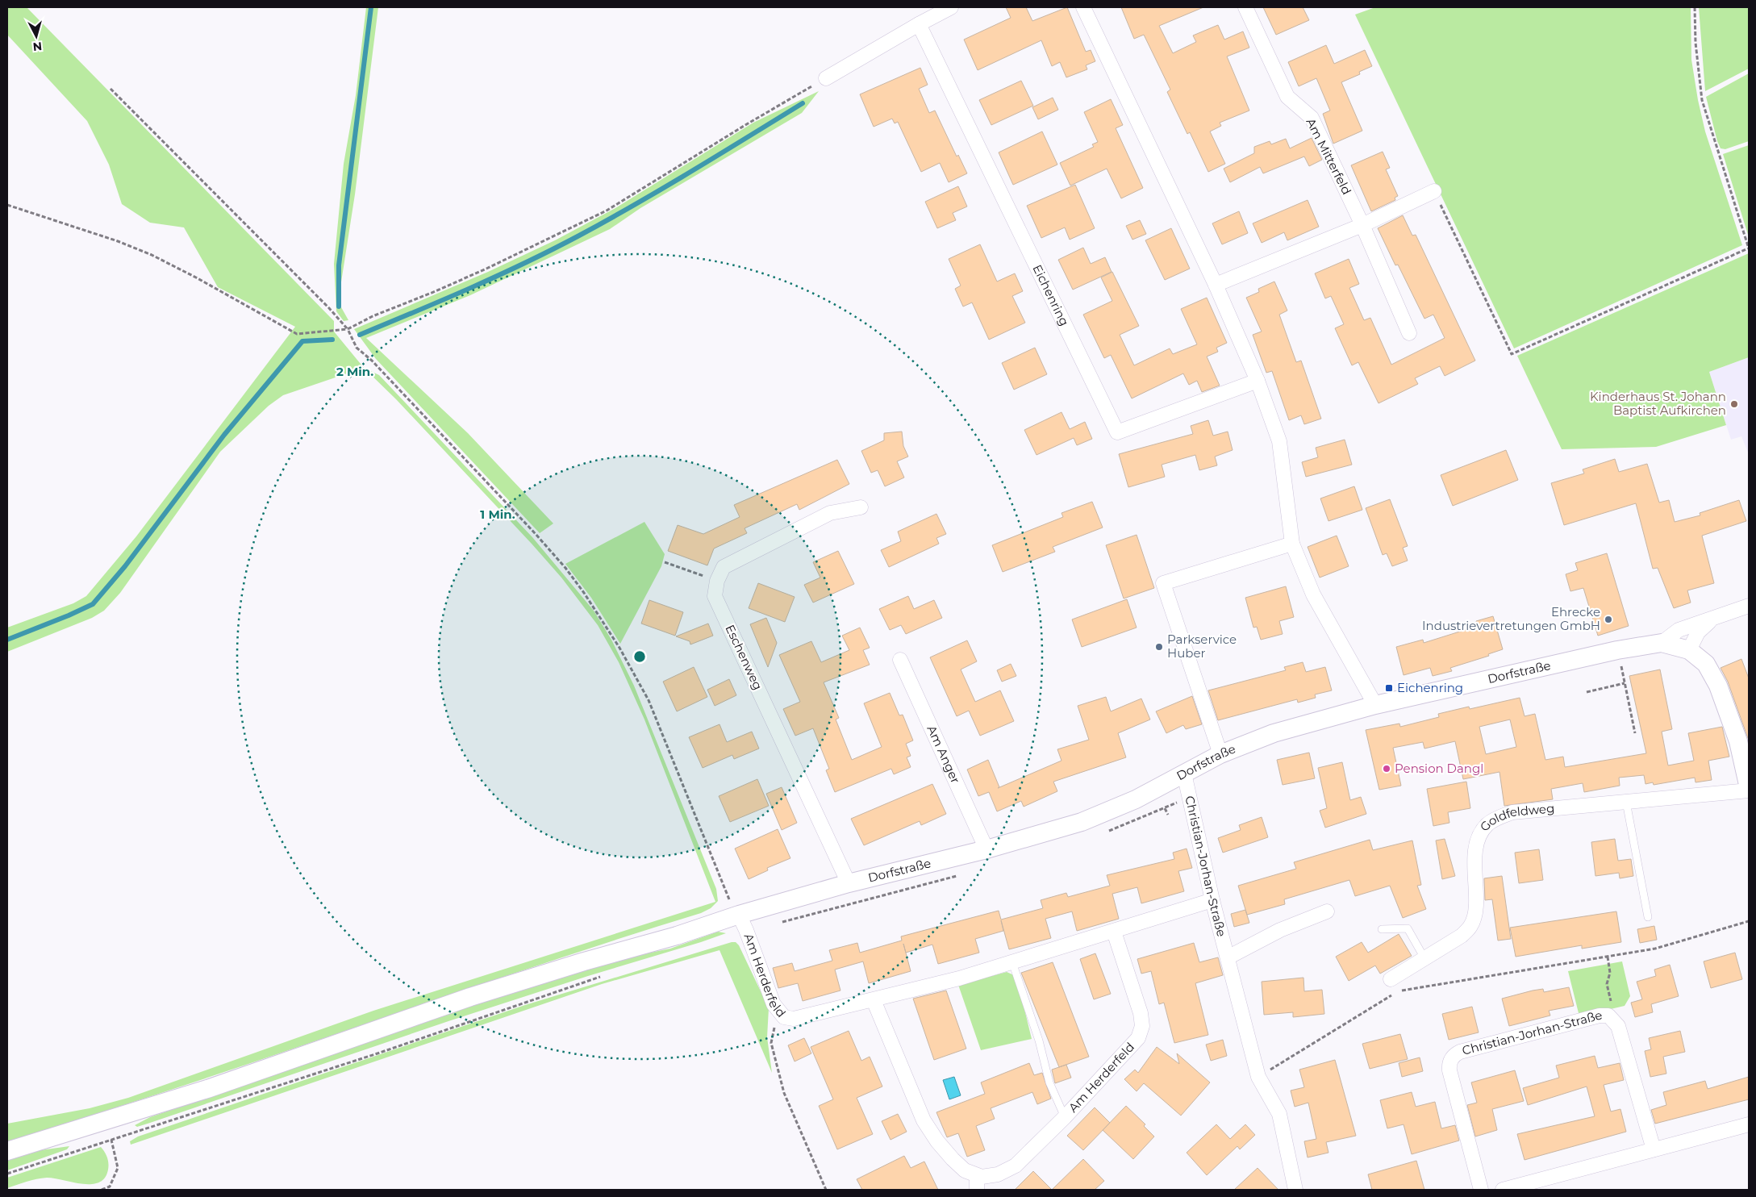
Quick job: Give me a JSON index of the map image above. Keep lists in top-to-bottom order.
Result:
{
  "streets": {
    "street": [
      "Am Mitterfeld",
      "Eichenring",
      "Eschenweg",
      "Dorfstraße",
      "Am Anger",
      "Goldfeldweg",
      "Christian-Jorhan-Straße",
      "Am Herderfeld"
    ]
  },
  "crossings": [
    ["Eschenweg", "Dorfstraße"],
    ["Dorfstraße", "Am Anger"],
    ["Dorfstraße", "Goldfeldweg"],
    ["Dorfstraße", "Christian-Jorhan-Straße"],
    ["Dorfstraße", "Am Herderfeld"],
    ["Christian-Jorhan-Straße", "Am Herderfeld"]
  ],
  "places": {
    "other": [
      "Kinderhaus St. Johann Baptist Aufkirchen",
      "Ehrecke Industrievertretungen GmbH",
      "Parkservice Huber",
      "Pension Dangl"
    ],
    "transit": ["Eichenring"]
  },
  "north": "bottom",
  "rings": ["2 Min.", "1 Min."]
}
